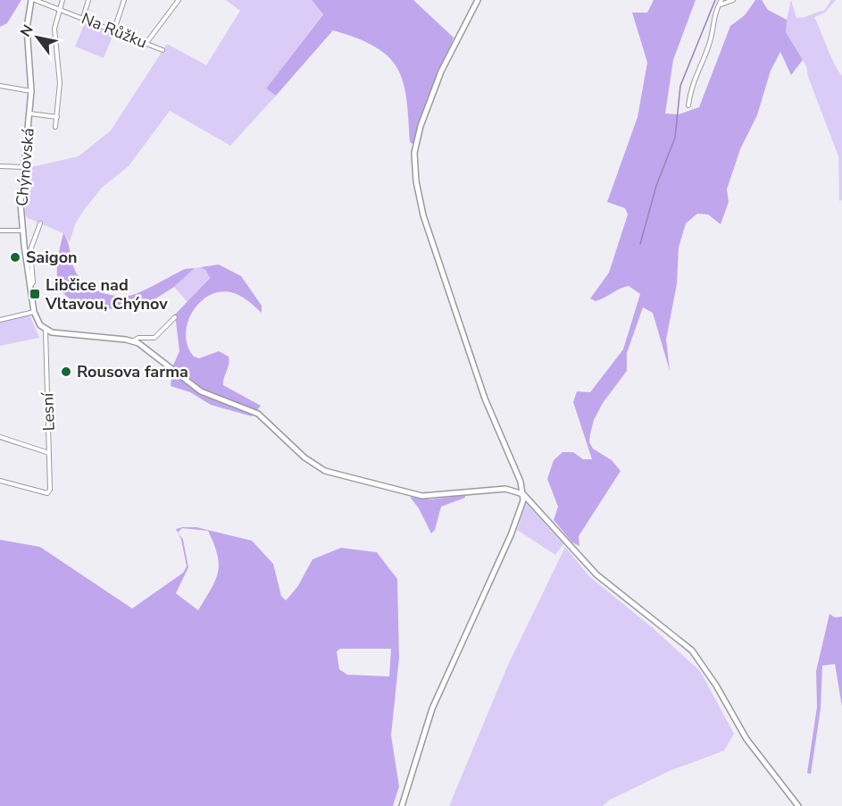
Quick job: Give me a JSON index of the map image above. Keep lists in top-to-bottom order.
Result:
{
  "streets": {
    "street": ["Na Růžku", "Chýnovská", "Lesní"]
  },
  "crossings": [
    ["Na Růžku", "Chýnovská"],
    ["Chýnovská", "Lesní"]
  ],
  "places": {
    "other": ["Saigon", "Rousova farma"],
    "transit": ["Libčice nad Vltavou, Chýnov"]
  },
  "north": "top left"
}
